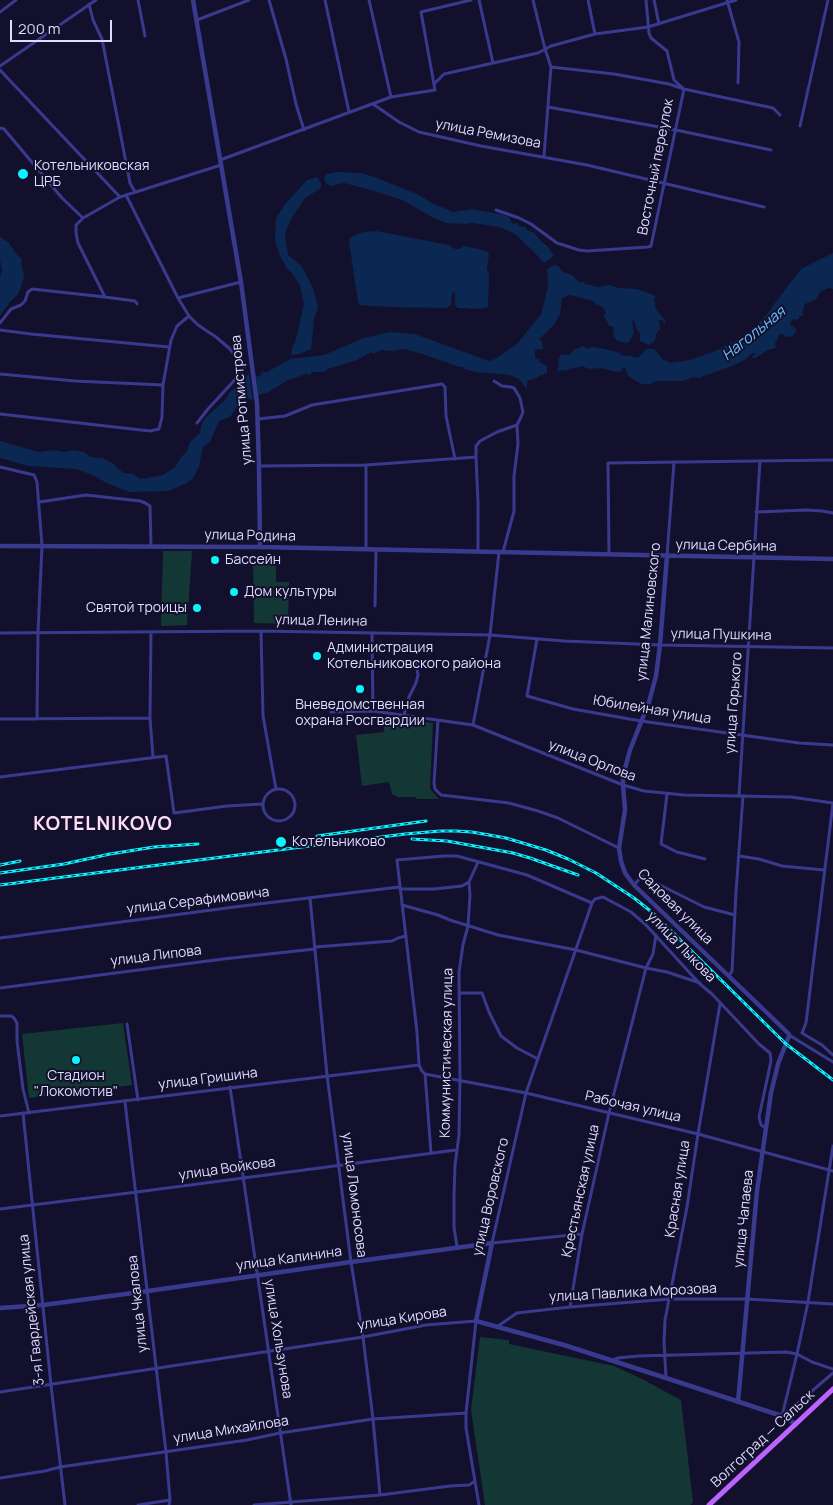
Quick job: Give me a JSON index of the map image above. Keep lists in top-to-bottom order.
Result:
{
  "streets": {
    "main road": ["Волгоград — Сальск"],
    "street": [
      "улица Ремизова",
      "Восточный переулок",
      "улица Ротмистрова",
      "улица Родина",
      "улица Сербина",
      "улица Малиновского",
      "улица Ленина",
      "улица Пушкина",
      "улица Горького",
      "Юбилейная улица",
      "улица Орлова",
      "улица Серафимовича",
      "Садовая улица",
      "улица Лыкова",
      "улица Липова",
      "Коммунистическая улица",
      "улица Гришина",
      "Рабочая улица",
      "улица Войкова",
      "Красная улица",
      "Крестьянская улица",
      "улица Ломоносова",
      "улица Воровского",
      "улица Чапаева",
      "улица Калинина",
      "улица Павлика Морозова",
      "улица Чкалова",
      "3-я Гвардейская улица",
      "улица Кирова",
      "улица Хользунова",
      "улица Михайлова"
    ]
  },
  "crossings": [
    ["улица Ремизова", "Восточный переулок"],
    ["улица Ротмистрова", "улица Родина"],
    ["улица Родина", "улица Сербина"],
    ["улица Сербина", "улица Малиновского"],
    ["улица Сербина", "улица Горького"],
    ["улица Малиновского", "улица Пушкина"],
    ["улица Малиновского", "Юбилейная улица"],
    ["улица Малиновского", "улица Орлова"],
    ["улица Малиновского", "Садовая улица"],
    ["улица Ленина", "улица Пушкина"],
    ["улица Пушкина", "улица Горького"],
    ["улица Пушкина", "Юбилейная улица"],
    ["улица Горького", "Юбилейная улица"],
    ["улица Горького", "улица Орлова"],
    ["улица Горького", "Садовая улица"],
    ["улица Серафимовича", "улица Лыкова"],
    ["улица Серафимовича", "Коммунистическая улица"],
    ["улица Серафимовича", "улица Ломоносова"],
    ["Садовая улица", "улица Чапаева"],
    ["улица Лыкова", "Коммунистическая улица"],
    ["улица Лыкова", "Красная улица"],
    ["улица Лыкова", "Крестьянская улица"],
    ["улица Лыкова", "улица Воровского"],
    ["улица Лыкова", "улица Чапаева"],
    ["улица Липова", "улица Ломоносова"],
    ["Коммунистическая улица", "Рабочая улица"],
    ["Коммунистическая улица", "улица Войкова"],
    ["Коммунистическая улица", "улица Калинина"],
    ["улица Гришина", "улица Ломоносова"],
    ["улица Гришина", "улица Чкалова"],
    ["улица Гришина", "3-я Гвардейская улица"],
    ["улица Гришина", "улица Хользунова"],
    ["Рабочая улица", "Красная улица"],
    ["Рабочая улица", "Крестьянская улица"],
    ["Рабочая улица", "улица Воровского"],
    ["Рабочая улица", "улица Чапаева"],
    ["улица Войкова", "улица Ломоносова"],
    ["улица Войкова", "улица Чкалова"],
    ["улица Войкова", "3-я Гвардейская улица"],
    ["улица Войкова", "улица Хользунова"],
    ["Красная улица", "улица Павлика Морозова"],
    ["Красная улица", "улица Кирова"],
    ["Крестьянская улица", "улица Калинина"],
    ["Крестьянская улица", "улица Павлика Морозова"],
    ["улица Ломоносова", "улица Калинина"],
    ["улица Ломоносова", "улица Кирова"],
    ["улица Ломоносова", "улица Михайлова"],
    ["улица Воровского", "улица Калинина"],
    ["улица Воровского", "улица Кирова"],
    ["улица Воровского", "улица Михайлова"],
    ["улица Чапаева", "улица Павлика Морозова"],
    ["улица Чапаева", "улица Кирова"],
    ["улица Калинина", "улица Чкалова"],
    ["улица Калинина", "3-я Гвардейская улица"],
    ["улица Калинина", "улица Хользунова"],
    ["улица Павлика Морозова", "улица Кирова"],
    ["улица Чкалова", "улица Кирова"],
    ["улица Чкалова", "улица Михайлова"],
    ["3-я Гвардейская улица", "улица Кирова"],
    ["3-я Гвардейская улица", "улица Михайлова"],
    ["улица Кирова", "улица Хользунова"],
    ["улица Кирова", "Волгоград — Сальск"],
    ["улица Хользунова", "улица Михайлова"]
  ],
  "districts": ["KOTELNIKOVO"],
  "water": ["Нагольная"],
  "places": [
    "Котельниковская ЦРБ",
    "Бассейн",
    "Дом культуры",
    "Святой троицы",
    "Администрация Котельниковского района",
    "Вневедомственная охрана Росгвардии",
    "Котельниково",
    "Стадион \"Локомотив\""
  ],
  "scale_bar": "200 m"
}
